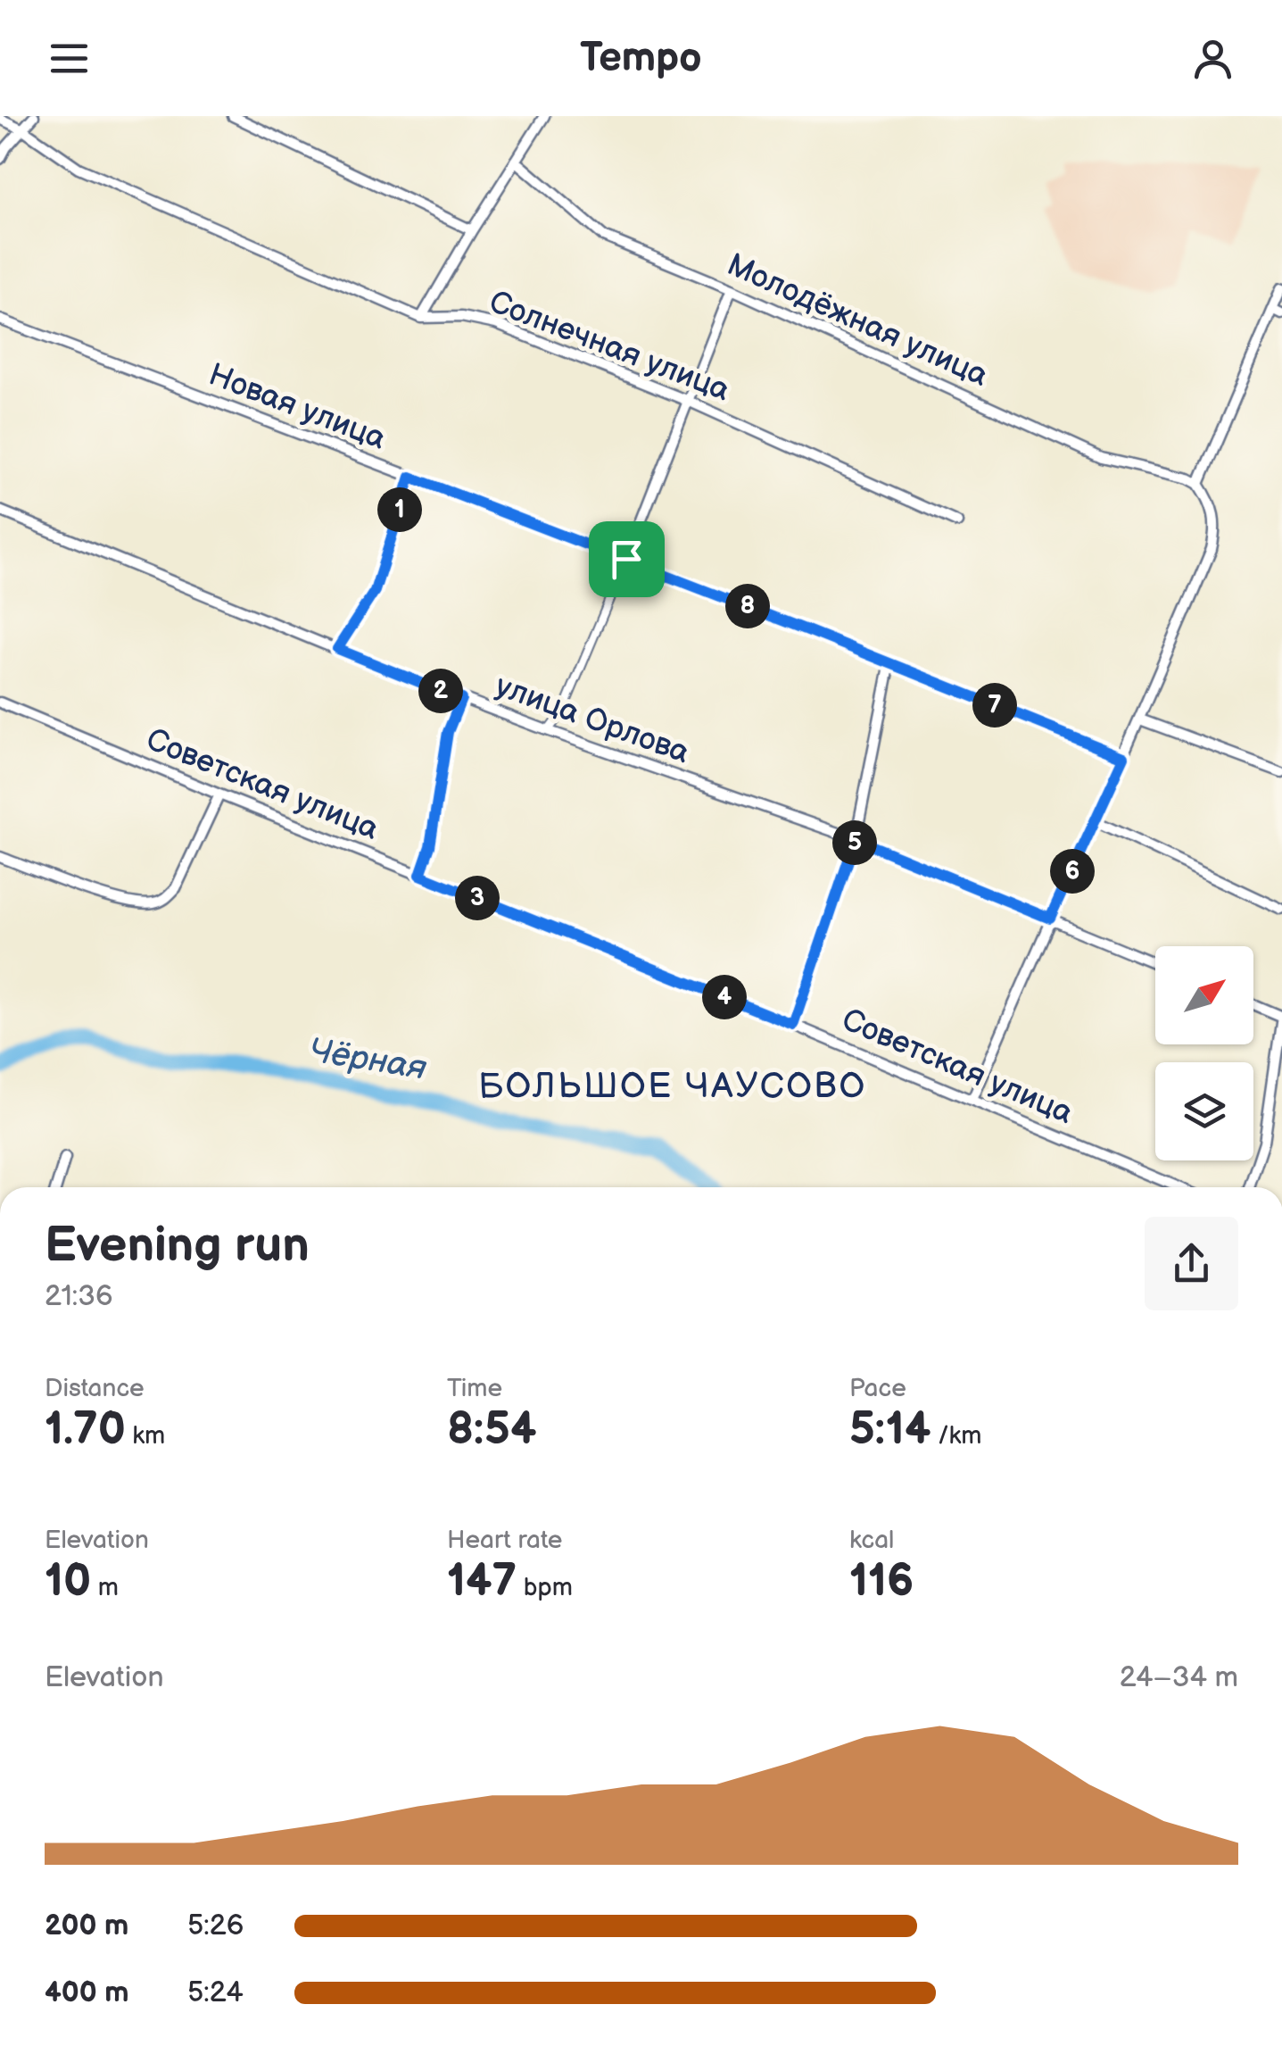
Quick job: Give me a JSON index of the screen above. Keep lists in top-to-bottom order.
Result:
{
  "streets": {
    "street": [
      "Молодёжная улица",
      "Солнечная улица",
      "Новая улица",
      "улица Орлова",
      "Советская улица"
    ]
  },
  "districts": ["БОЛЬШОЕ ЧАУСОВО"],
  "water": ["Чёрная"],
  "north": "top right",
  "page": {
    "header": "Tempo",
    "pins": [
      "1",
      "8",
      "2",
      "7",
      "5",
      "6",
      "3",
      "4"
    ],
    "heading": ["Evening run", "21:36"],
    "stats": [
      ["Distance", "1.70 km"],
      ["Time", "8:54"],
      ["Pace", "5:14 /km"],
      ["Elevation", "10 m"],
      ["Heart rate", "147 bpm"],
      ["kcal", "116"]
    ],
    "chart": ["Elevation", "24–34 m"],
    "list": [
      {
        "name": "200 m",
        "note": "5:26"
      },
      {
        "name": "400 m",
        "note": "5:24"
      }
    ]
  }
}
